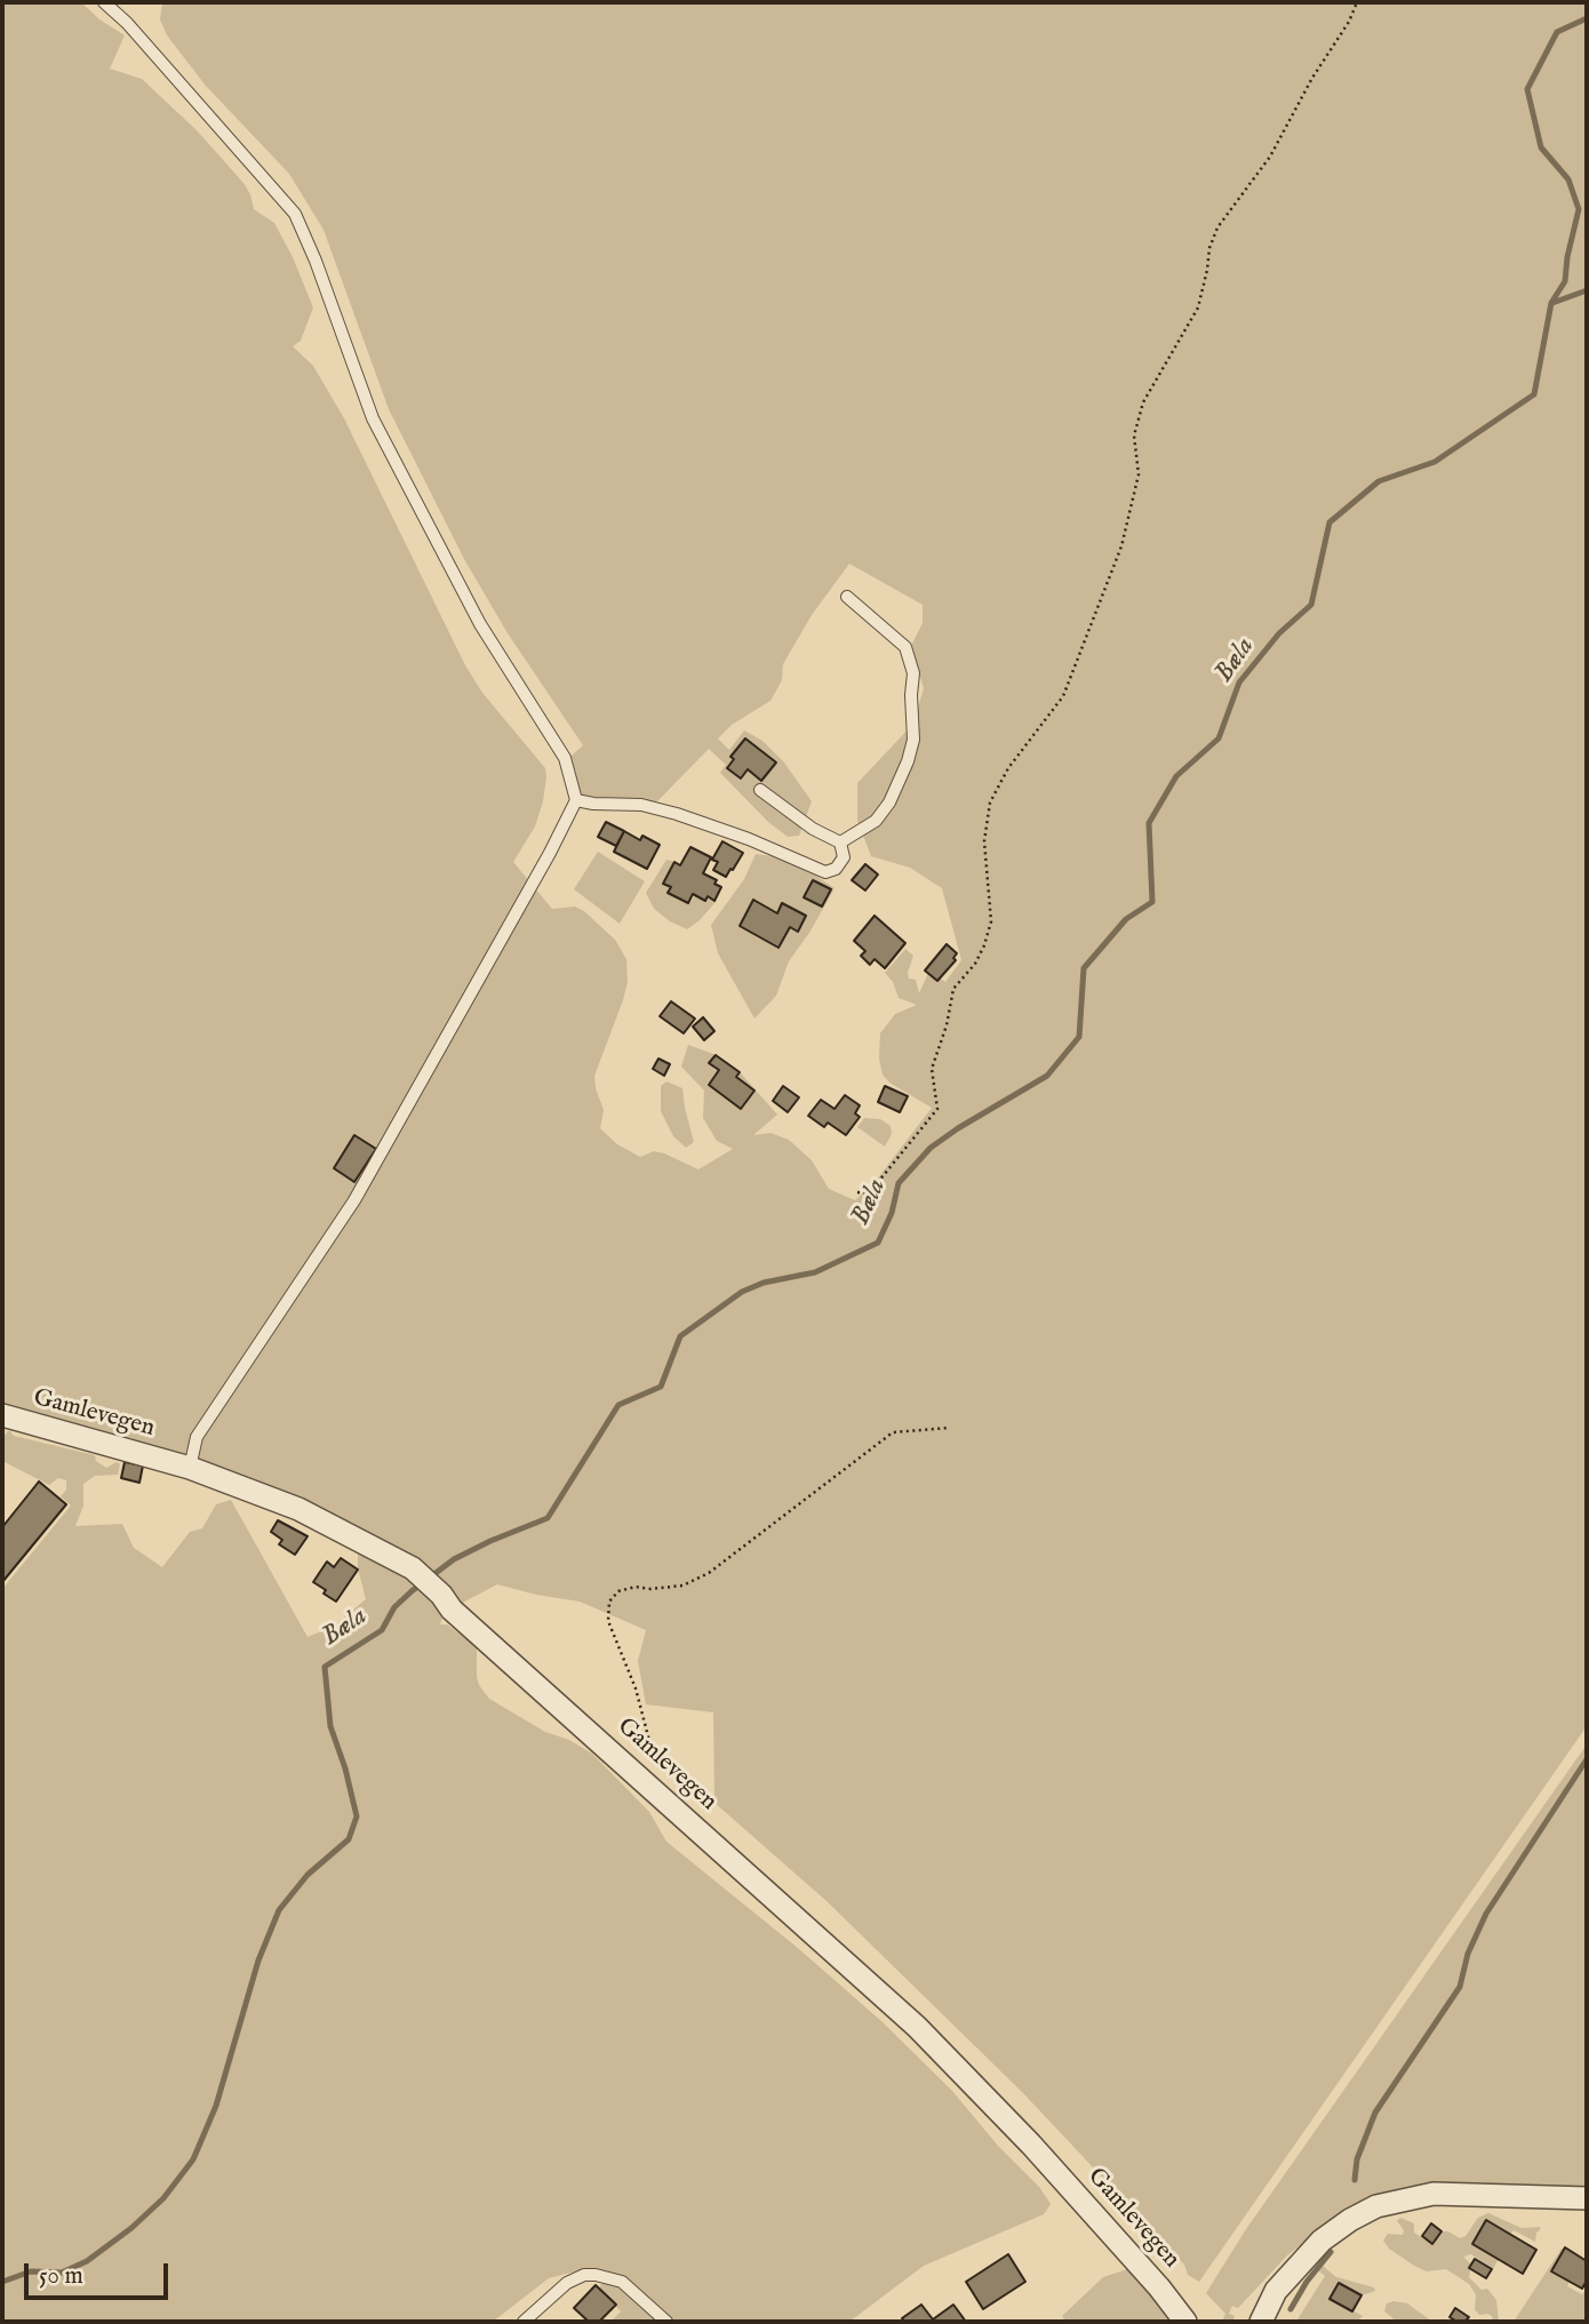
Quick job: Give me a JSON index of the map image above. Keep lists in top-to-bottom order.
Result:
{
  "streets": {
    "street": ["Gamlevegen"]
  },
  "water": ["Bæla"],
  "scale_bar": "50 m"
}
